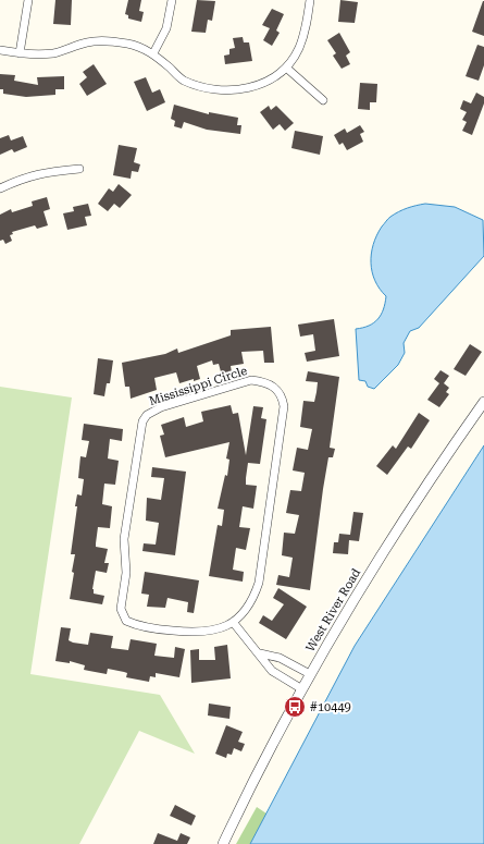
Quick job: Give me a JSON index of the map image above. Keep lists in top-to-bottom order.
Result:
{
  "streets": {
    "street": ["Mississippi Circle", "West River Road"]
  },
  "places": {
    "bus stop": ["#10449"]
  }
}
